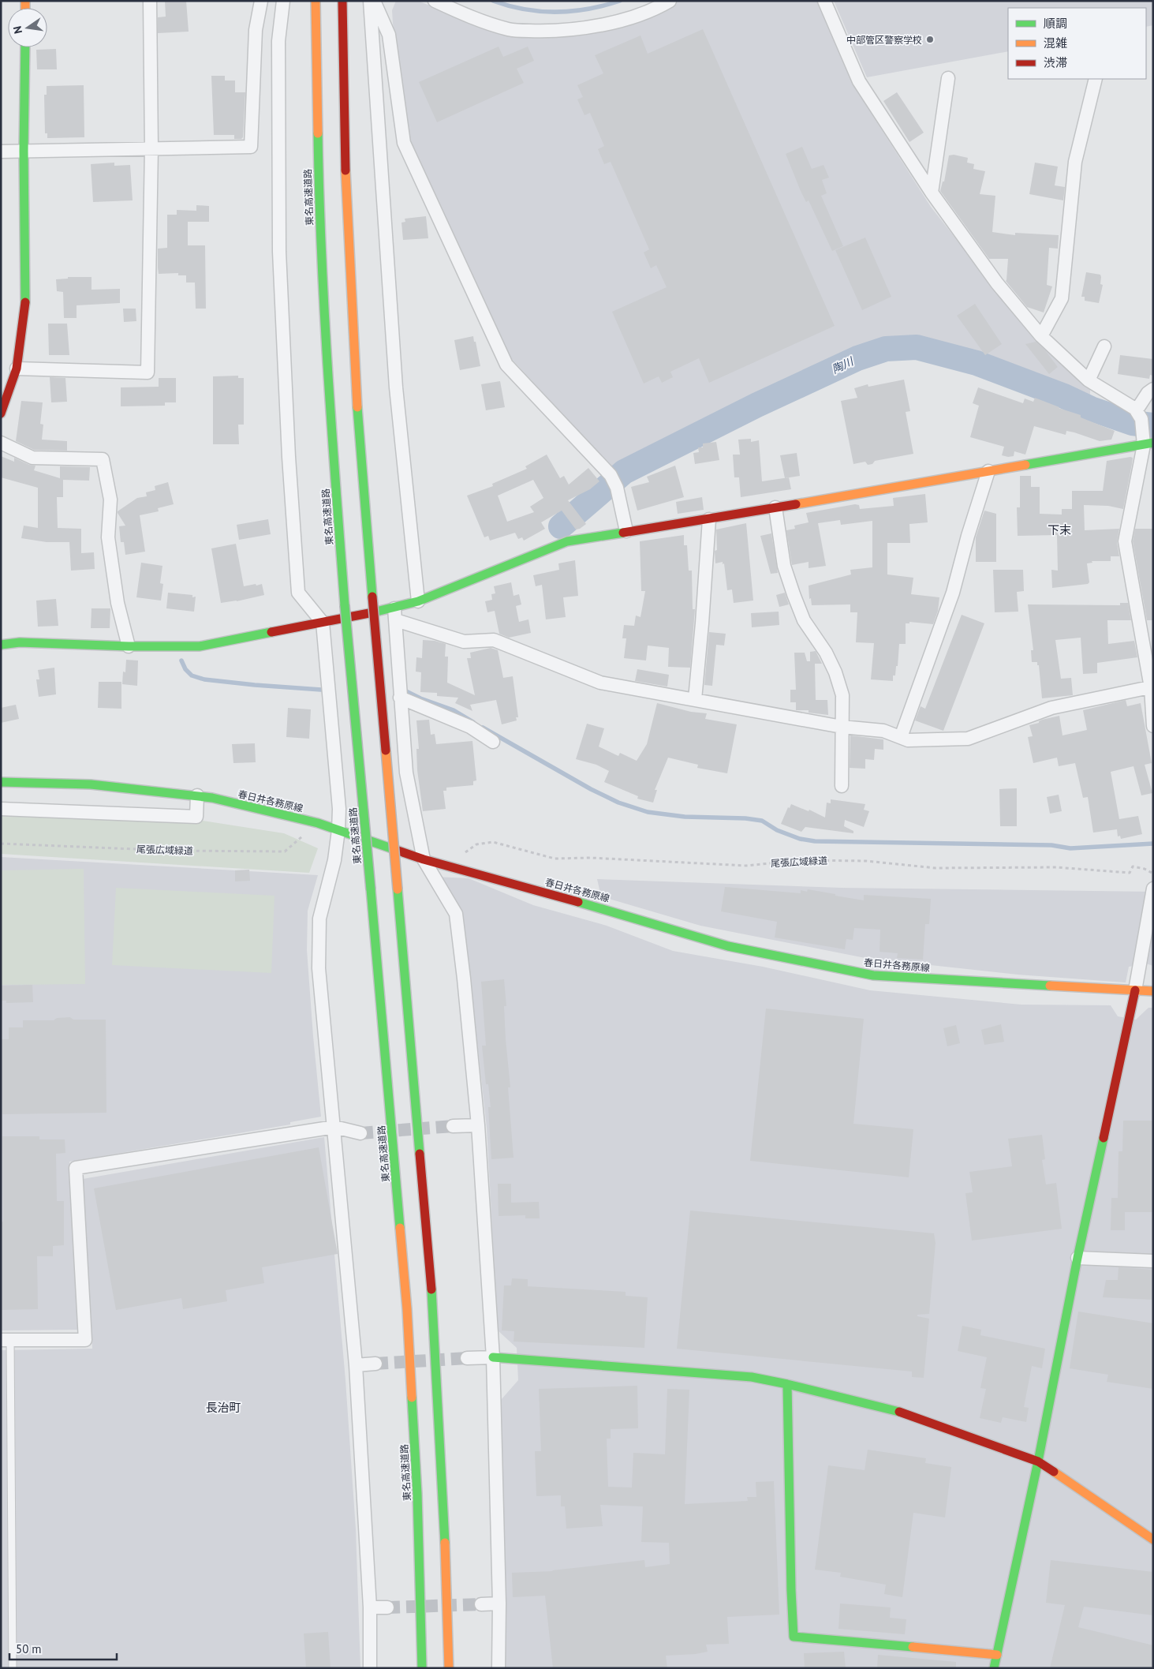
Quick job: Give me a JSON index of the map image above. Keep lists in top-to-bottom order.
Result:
{
  "streets": {
    "main road": ["東名高速道路", "春日井各務原線"],
    "path": ["尾張広域緑道"]
  },
  "crossings": [
    ["春日井各務原線", "尾張広域緑道"]
  ],
  "districts": ["下末", "長治町"],
  "water": ["陶川"],
  "places": ["中部管区警察学校"],
  "legend": ["順調", "混雑", "渋滞"],
  "scale_bar": "50 m",
  "north": "left"
}
